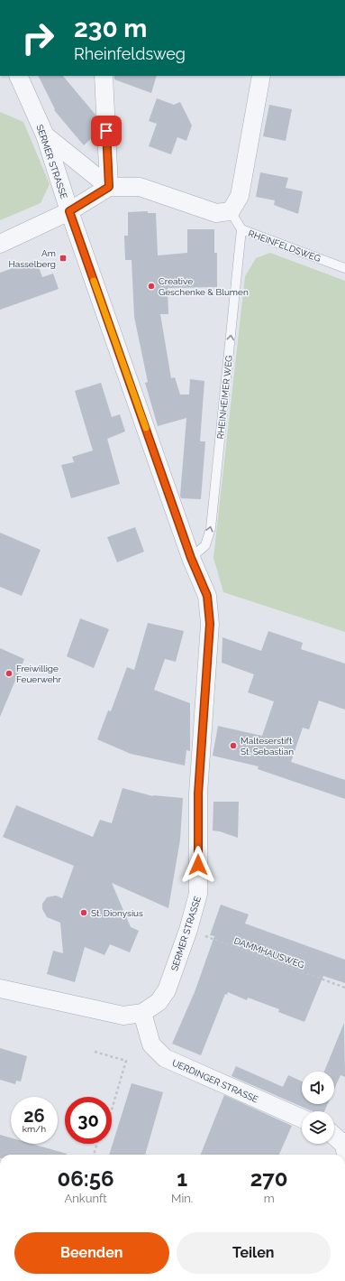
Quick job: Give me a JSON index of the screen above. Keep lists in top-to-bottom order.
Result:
{
  "streets": {
    "street": ["SERMER STRASSE", "UERDINGER STRASSE"],
    "lane": ["RHEINFELDSWEG", "RHEINHEIMER WEG"],
    "path": ["DAMMHAUSWEG"]
  },
  "crossings": [
    ["SERMER STRASSE", "RHEINHEIMER WEG"],
    ["SERMER STRASSE", "DAMMHAUSWEG"],
    ["SERMER STRASSE", "UERDINGER STRASSE"],
    ["RHEINFELDSWEG", "RHEINHEIMER WEG"]
  ],
  "one_way": ["RHEINHEIMER WEG"],
  "places": {
    "transit": ["Am Hasselberg"],
    "other": [
      "Creative Geschenke & Blumen",
      "Freiwillige Feuerwehr",
      "Malteserstift St. Sebastian",
      "St. Dionysius"
    ]
  },
  "page": {
    "turn": ["230 m", "Rheinfeldsweg"],
    "speed": "26 km/h",
    "limit": "30",
    "eta": [
      "06:56",
      "Ankunft",
      "1",
      "Min.",
      "270",
      "m"
    ],
    "buttons": ["Beenden", "Teilen"]
  }
}
